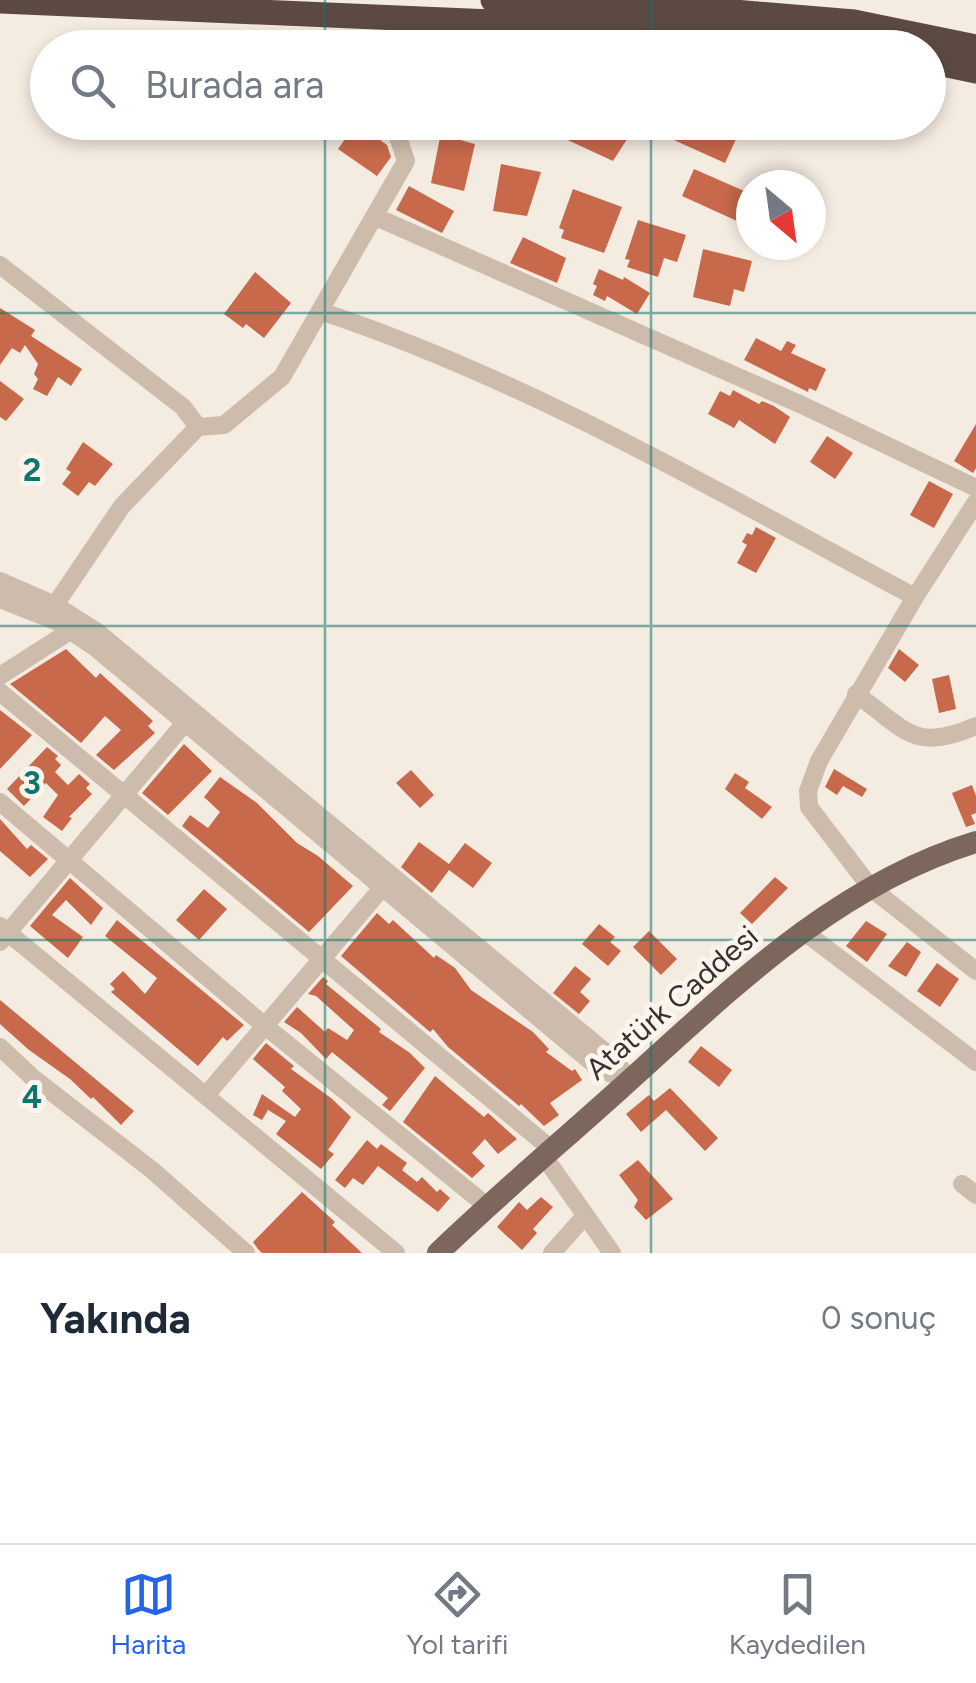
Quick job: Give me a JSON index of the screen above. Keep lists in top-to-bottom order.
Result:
{
  "streets": {
    "main road": ["Atatürk Caddesi"]
  },
  "north": "bottom right",
  "page": {
    "search": "Burada ara",
    "heading": ["Yakında", "0 sonuç"],
    "nav": ["Harita", "Yol tarifi", "Kaydedilen"]
  },
  "grid": {
    "rows": ["2", "3", "4"]
  }
}
